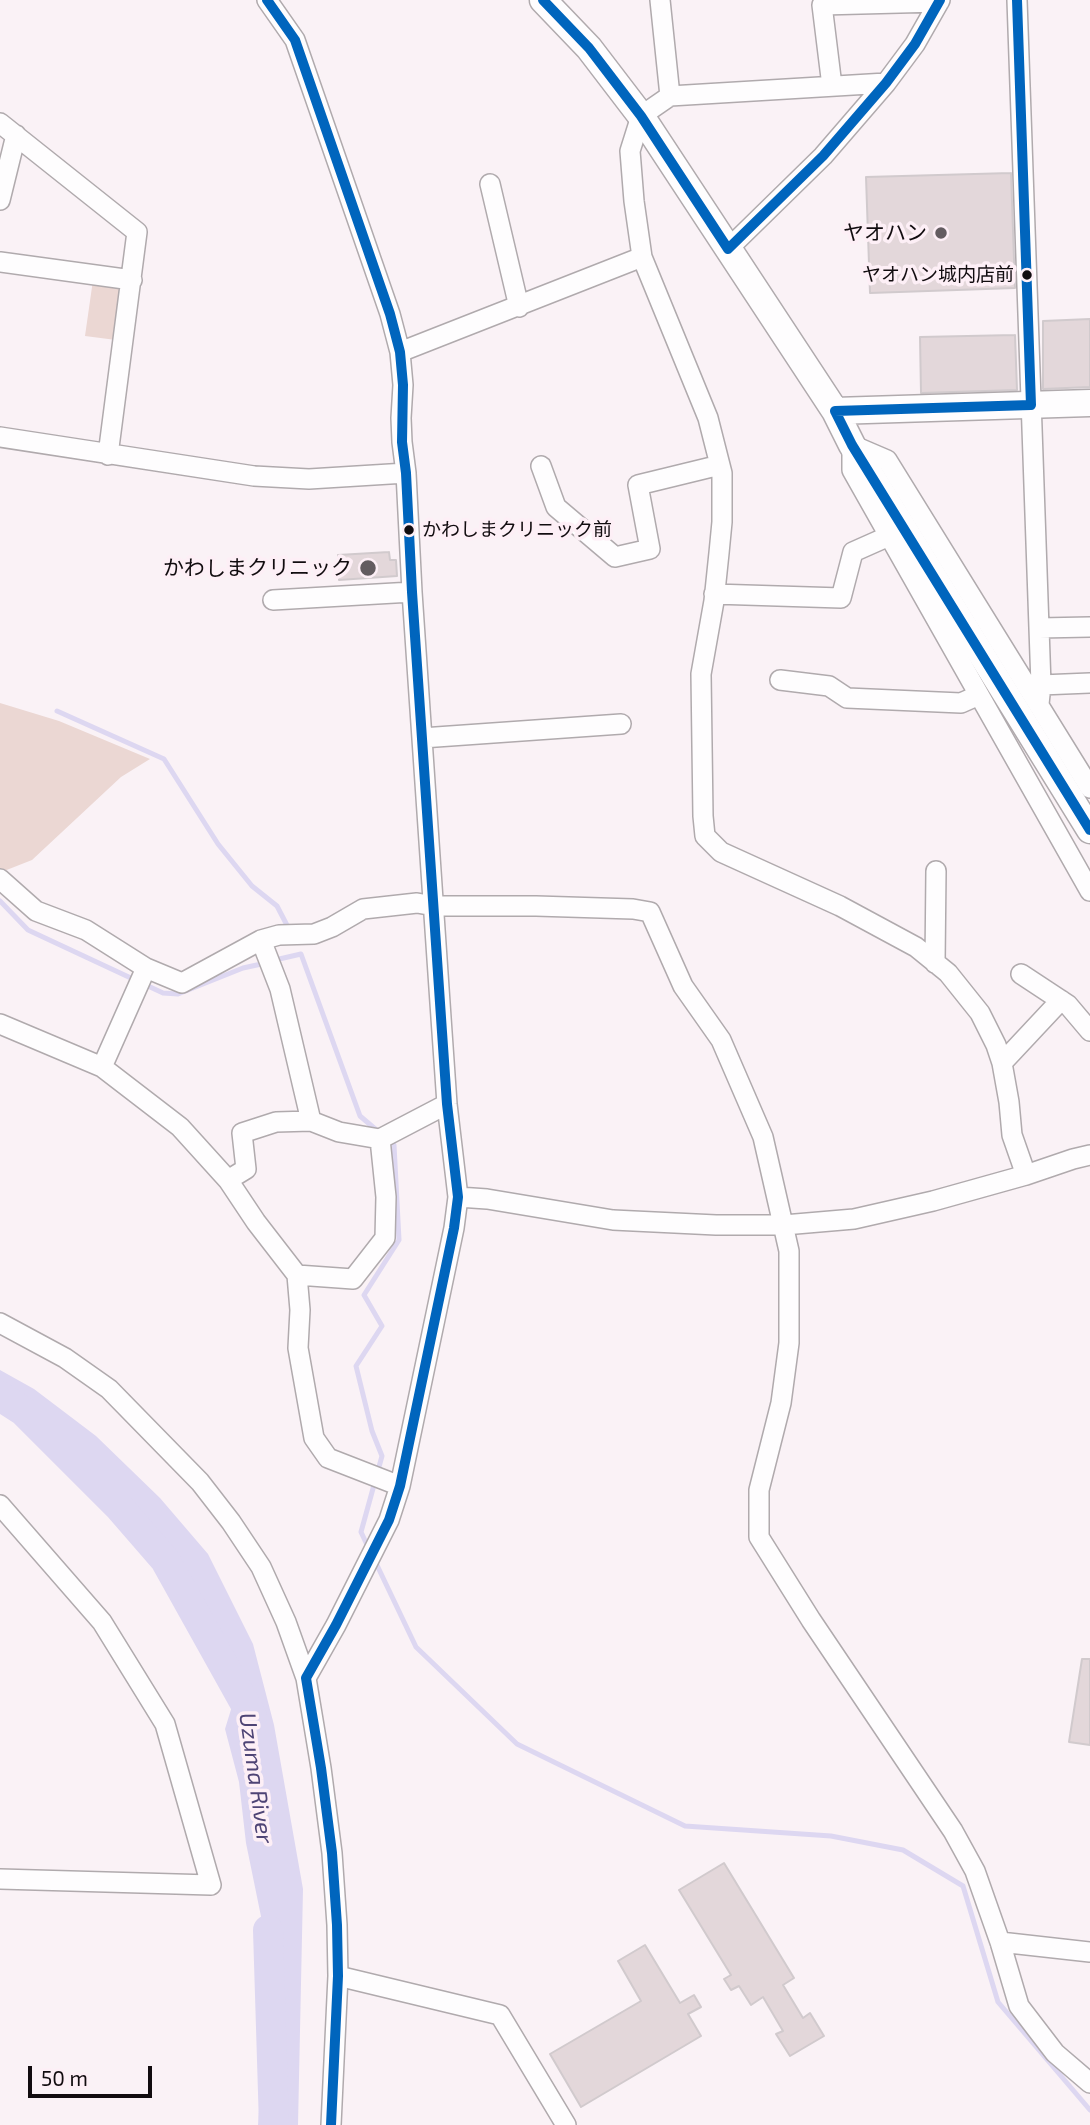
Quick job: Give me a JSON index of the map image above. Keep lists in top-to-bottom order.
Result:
{
  "water": ["Uzuma River"],
  "places": [
    "ヤオハン",
    "ヤオハン城内店前",
    "かわしまクリニック前",
    "かわしまクリニック"
  ],
  "scale_bar": "50 m"
}
